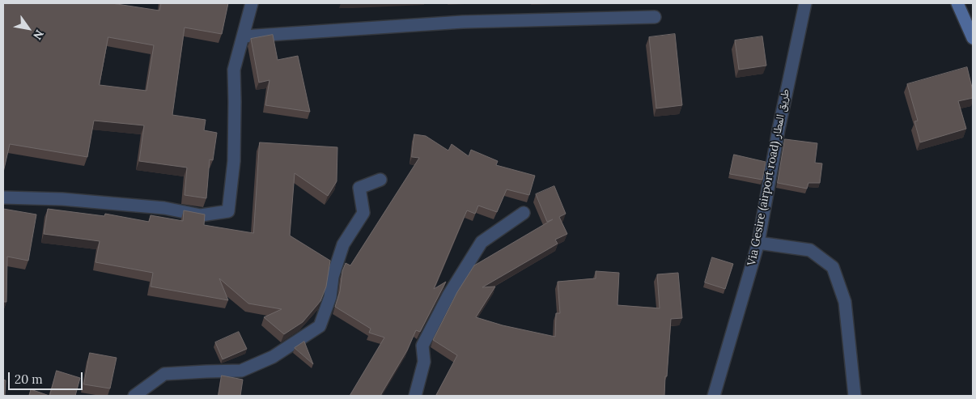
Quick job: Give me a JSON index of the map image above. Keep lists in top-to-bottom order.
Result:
{
  "streets": {
    "street": ["Via Gesire (airport road) طريق المطار"]
  },
  "scale_bar": "20 m",
  "north": "bottom right"
}
